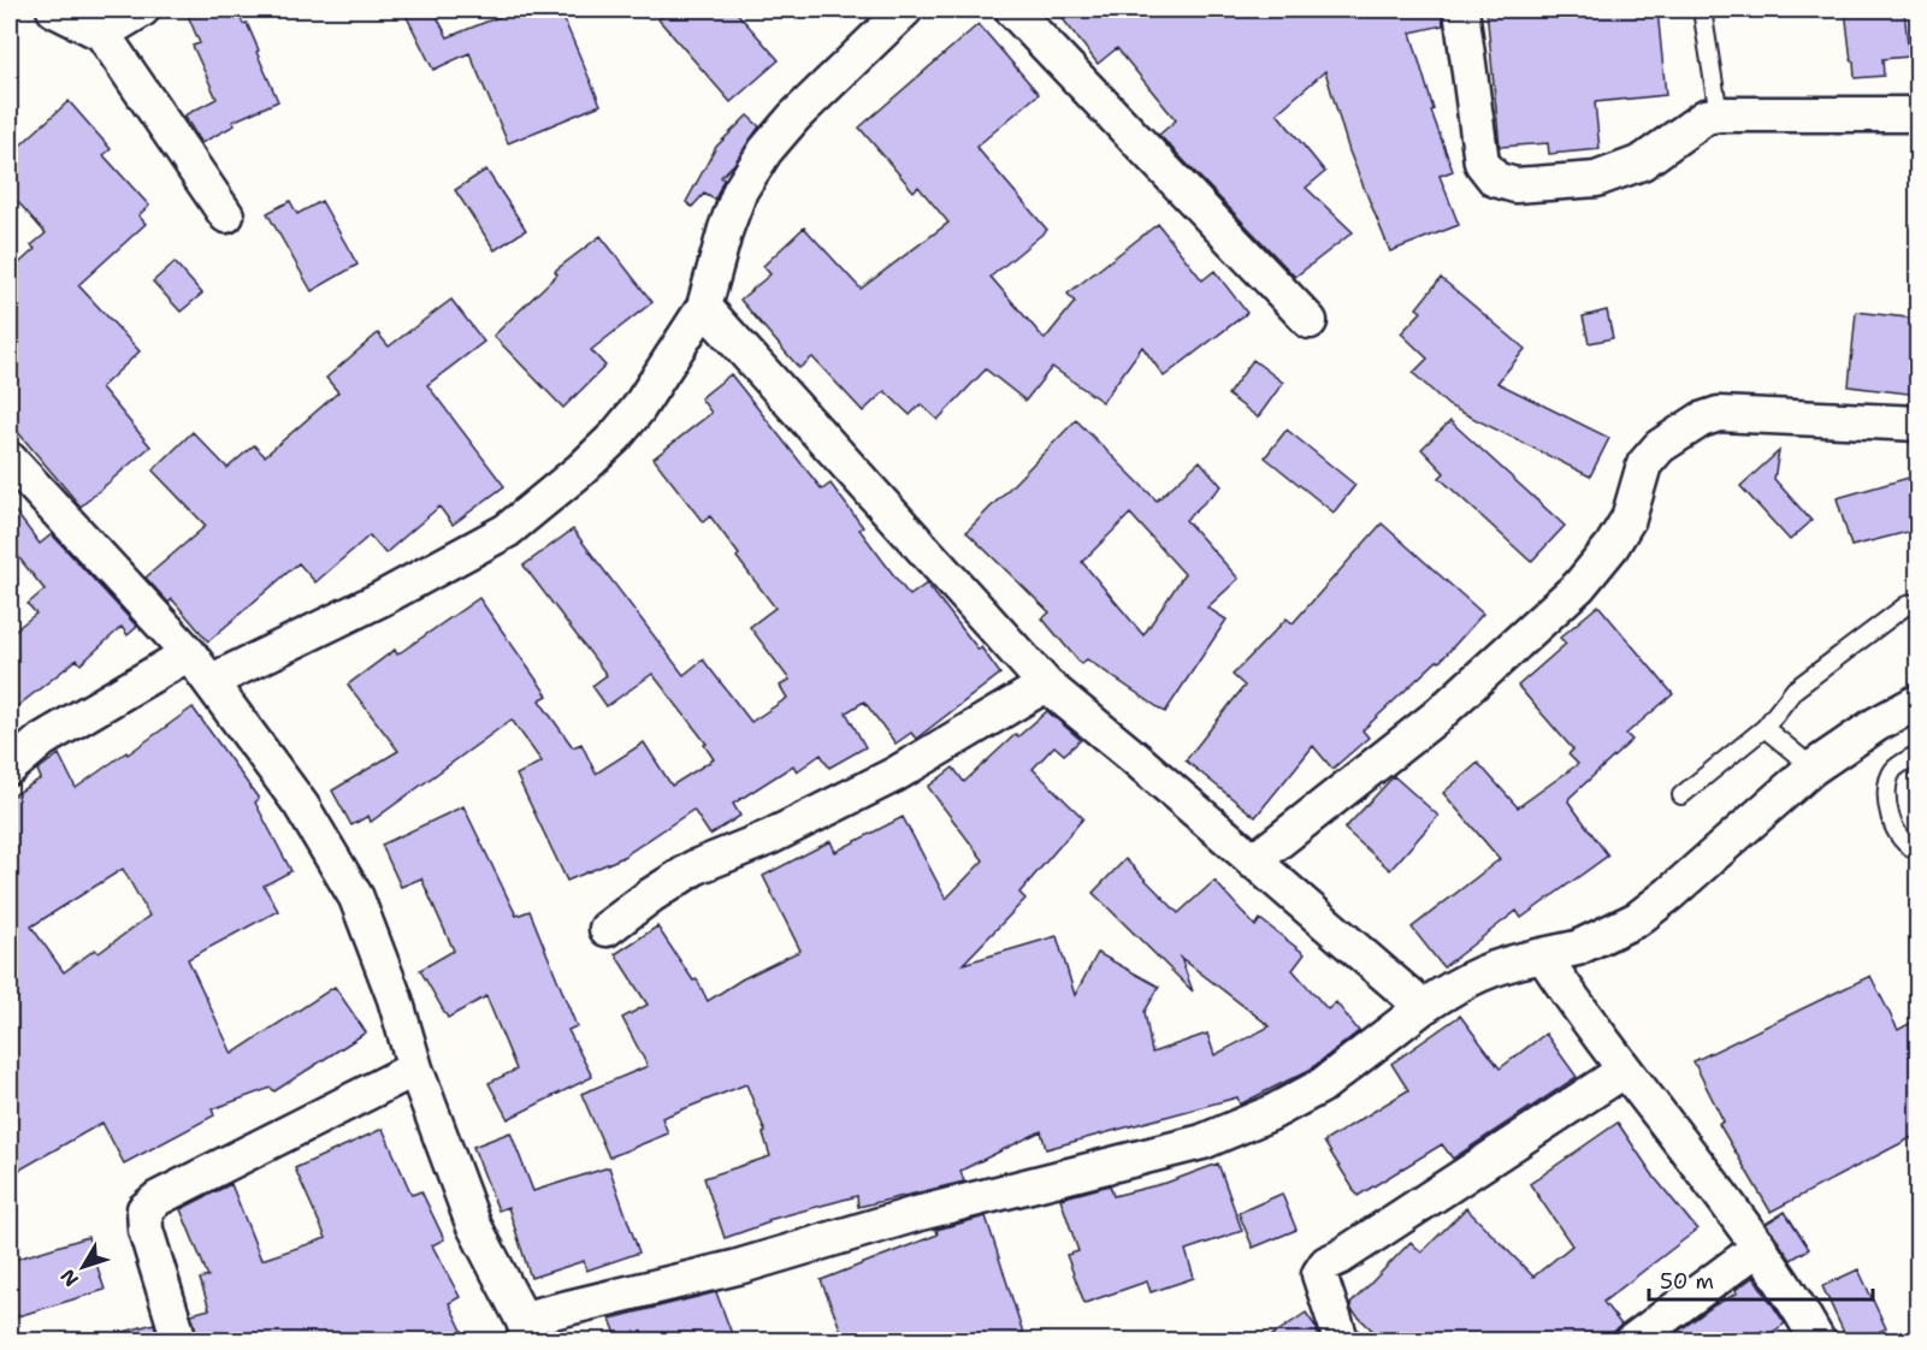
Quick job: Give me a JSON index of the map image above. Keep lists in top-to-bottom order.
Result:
{
  "scale_bar": "50 m",
  "north": "bottom left"
}
